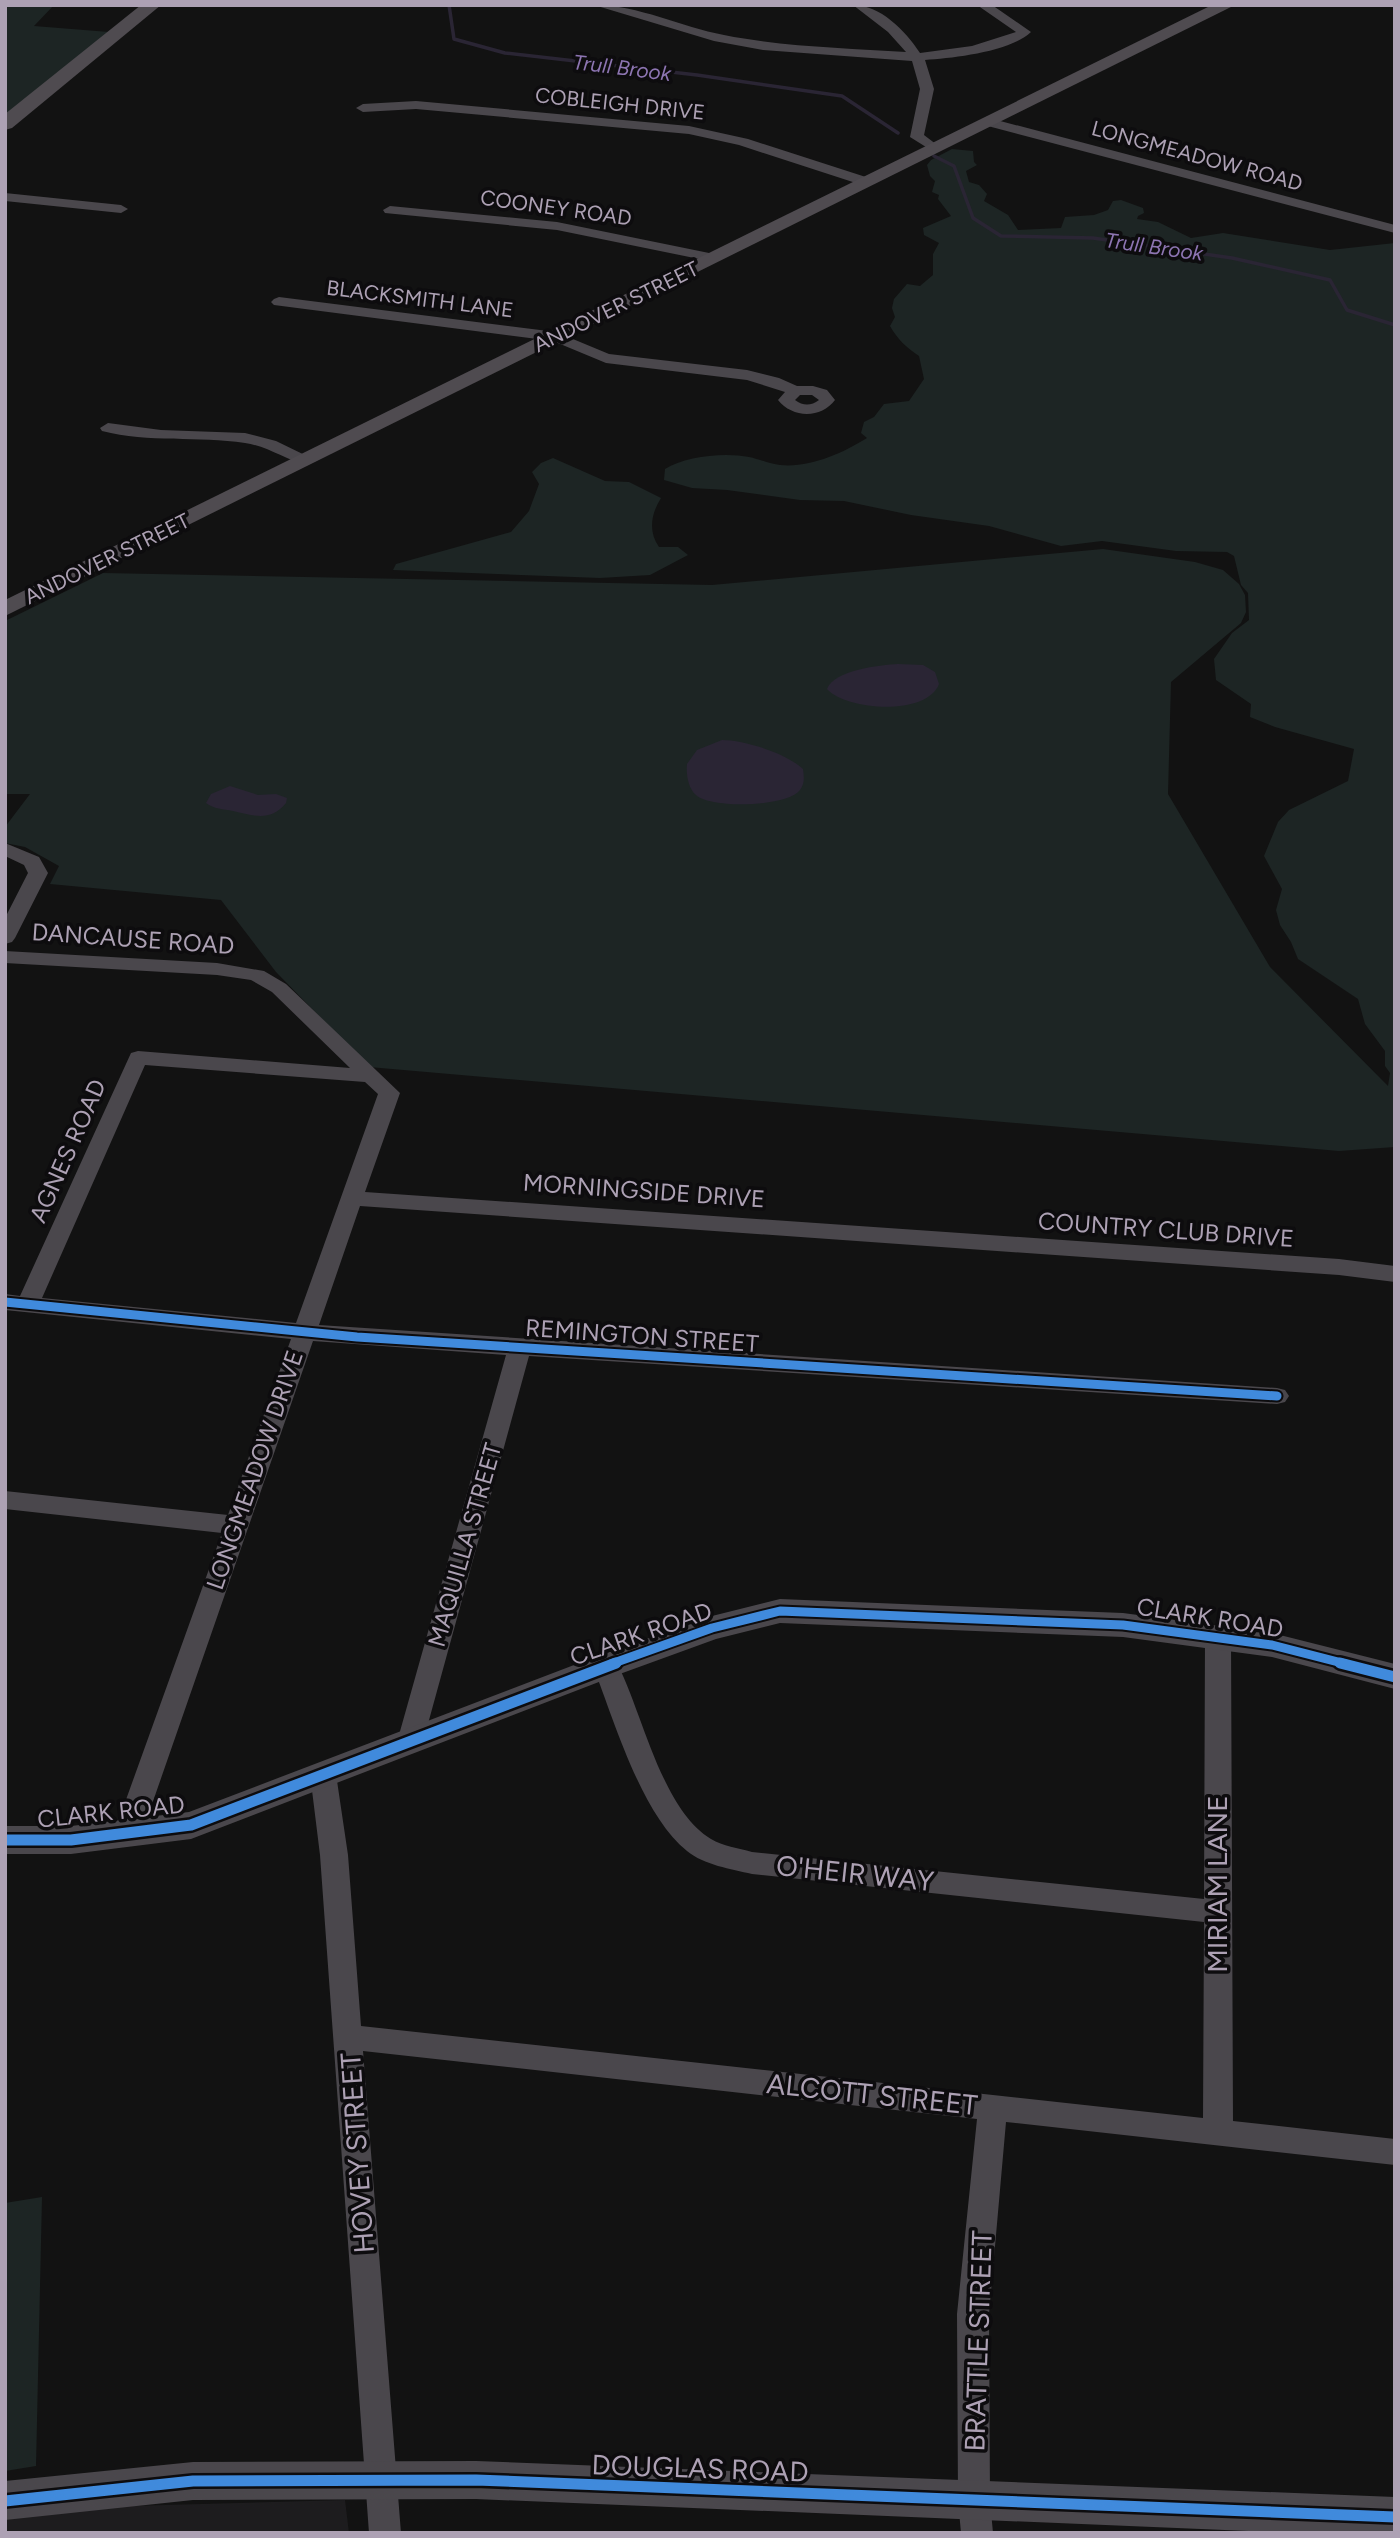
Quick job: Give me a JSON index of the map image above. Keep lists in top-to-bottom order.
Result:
{
  "streets": {
    "main road": ["ANDOVER STREET"],
    "street": [
      "COBLEIGH DRIVE",
      "LONGMEADOW ROAD",
      "COONEY ROAD",
      "BLACKSMITH LANE",
      "DANCAUSE ROAD",
      "AGNES ROAD",
      "MORNINGSIDE DRIVE",
      "COUNTRY CLUB DRIVE",
      "REMINGTON STREET",
      "LONGMEADOW DRIVE",
      "MAQUILLA STREET",
      "CLARK ROAD",
      "O'HEIR WAY",
      "MIRIAM LANE",
      "ALCOTT STREET",
      "HOVEY STREET",
      "BRATTLE STREET",
      "DOUGLAS ROAD"
    ]
  },
  "crossings": [
    ["COBLEIGH DRIVE", "ANDOVER STREET"],
    ["LONGMEADOW ROAD", "ANDOVER STREET"],
    ["COONEY ROAD", "ANDOVER STREET"],
    ["BLACKSMITH LANE", "ANDOVER STREET"],
    ["DANCAUSE ROAD", "AGNES ROAD"],
    ["DANCAUSE ROAD", "LONGMEADOW DRIVE"],
    ["AGNES ROAD", "REMINGTON STREET"],
    ["AGNES ROAD", "LONGMEADOW DRIVE"],
    ["MORNINGSIDE DRIVE", "COUNTRY CLUB DRIVE"],
    ["MORNINGSIDE DRIVE", "LONGMEADOW DRIVE"],
    ["REMINGTON STREET", "LONGMEADOW DRIVE"],
    ["REMINGTON STREET", "MAQUILLA STREET"],
    ["LONGMEADOW DRIVE", "CLARK ROAD"],
    ["MAQUILLA STREET", "CLARK ROAD"],
    ["CLARK ROAD", "O'HEIR WAY"],
    ["CLARK ROAD", "MIRIAM LANE"],
    ["CLARK ROAD", "HOVEY STREET"],
    ["O'HEIR WAY", "MIRIAM LANE"],
    ["MIRIAM LANE", "ALCOTT STREET"],
    ["ALCOTT STREET", "HOVEY STREET"],
    ["ALCOTT STREET", "BRATTLE STREET"],
    ["HOVEY STREET", "DOUGLAS ROAD"],
    ["BRATTLE STREET", "DOUGLAS ROAD"]
  ],
  "water": ["Trull Brook"]
}
